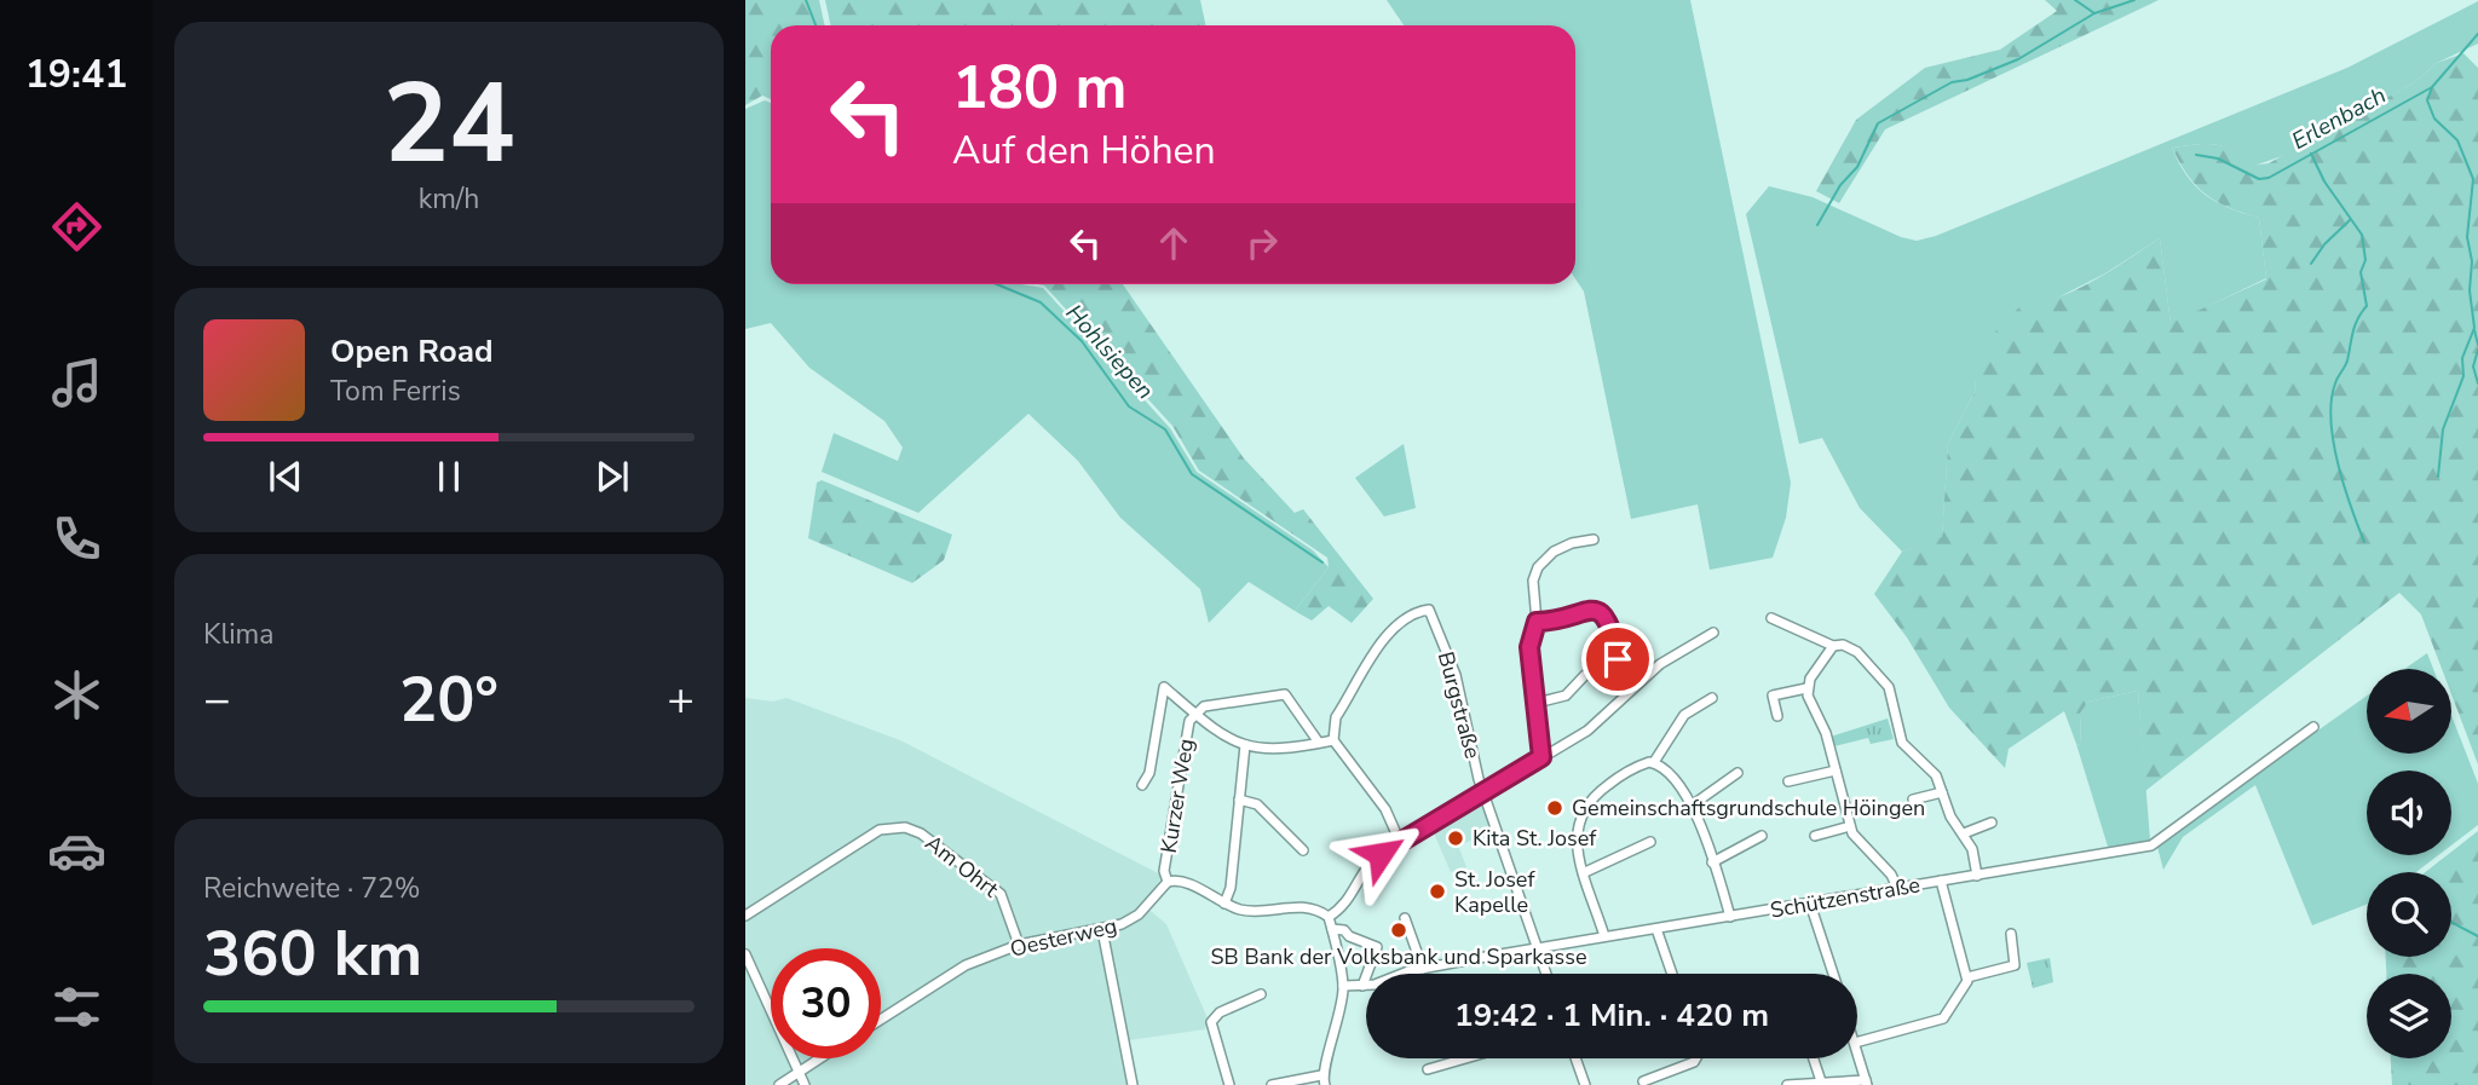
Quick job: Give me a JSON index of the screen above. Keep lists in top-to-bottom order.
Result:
{
  "streets": {
    "street": [
      "Burgstraße",
      "Kurzer Weg",
      "Am Ohrt",
      "Schützenstraße",
      "Oesterweg"
    ]
  },
  "crossings": [
    ["Burgstraße", "Schützenstraße"],
    ["Kurzer Weg", "Oesterweg"],
    ["Am Ohrt", "Oesterweg"]
  ],
  "water": ["Erlenbach", "Hohlsiepen"],
  "places": [
    "Gemeinschaftsgrundschule Höingen",
    "Kita St. Josef",
    "St. Josef Kapelle",
    "SB Bank der Volksbank und Sparkasse"
  ],
  "north": "left",
  "page": {
    "tabs": "19:41",
    "tile": [
      ["24", "km/h"],
      "Klima",
      ["Reichweite · 72%", "360 km"]
    ],
    "turn": ["180 m", "Auf den Höhen"],
    "song": ["Open Road", "Tom Ferris"],
    "heat": ["−", "20°", "+"],
    "limit": "30",
    "trip": "19:42 · 1 Min. · 420 m"
  }
}
